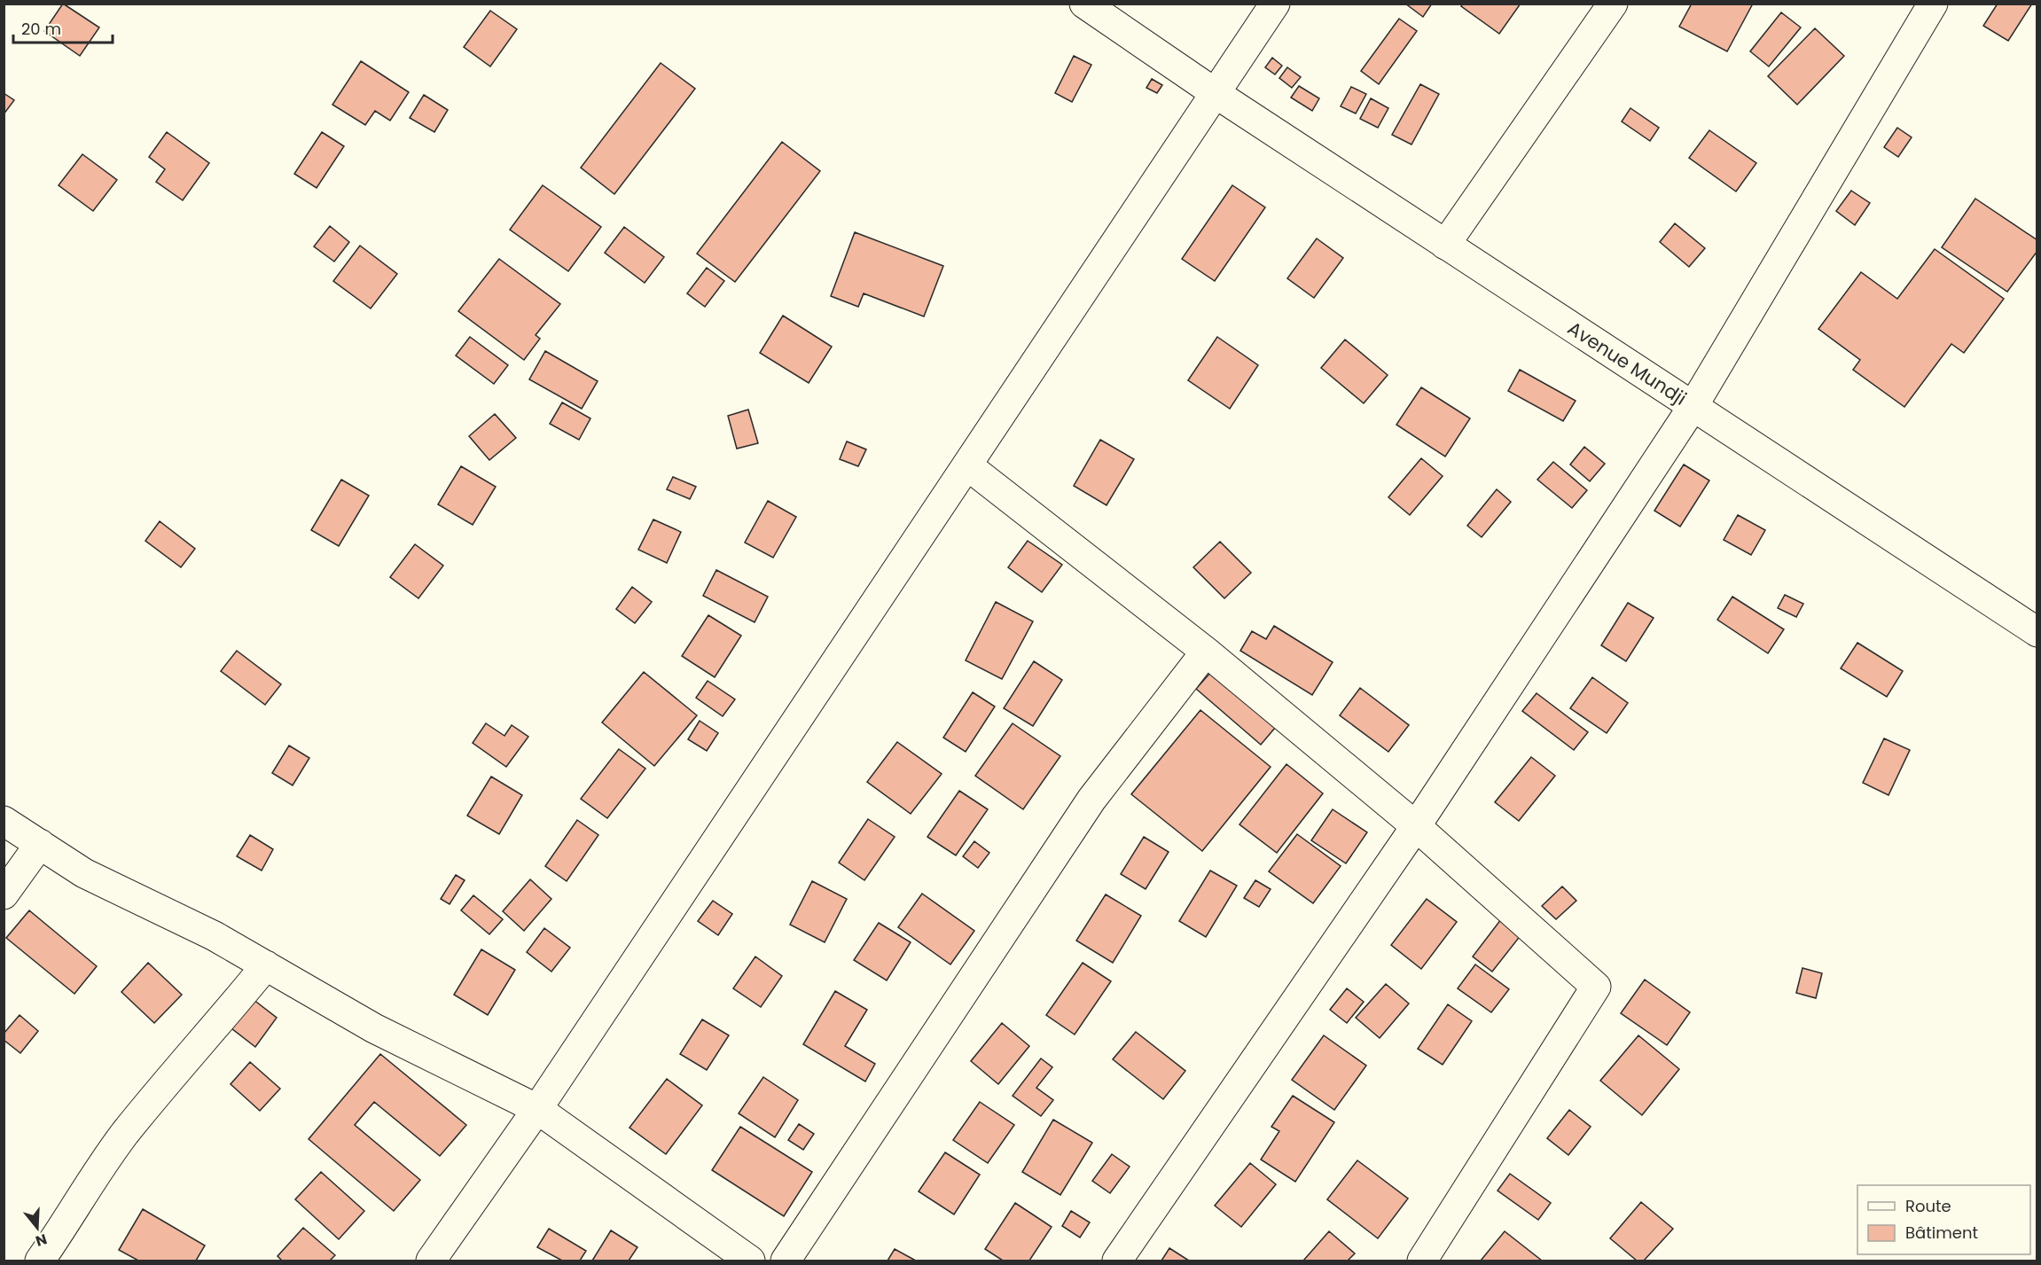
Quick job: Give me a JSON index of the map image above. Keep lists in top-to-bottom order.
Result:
{
  "streets": {
    "street": ["Avenue Mundji"]
  },
  "legend": ["Route", "Bâtiment"],
  "scale_bar": "20 m",
  "north": "bottom"
}
